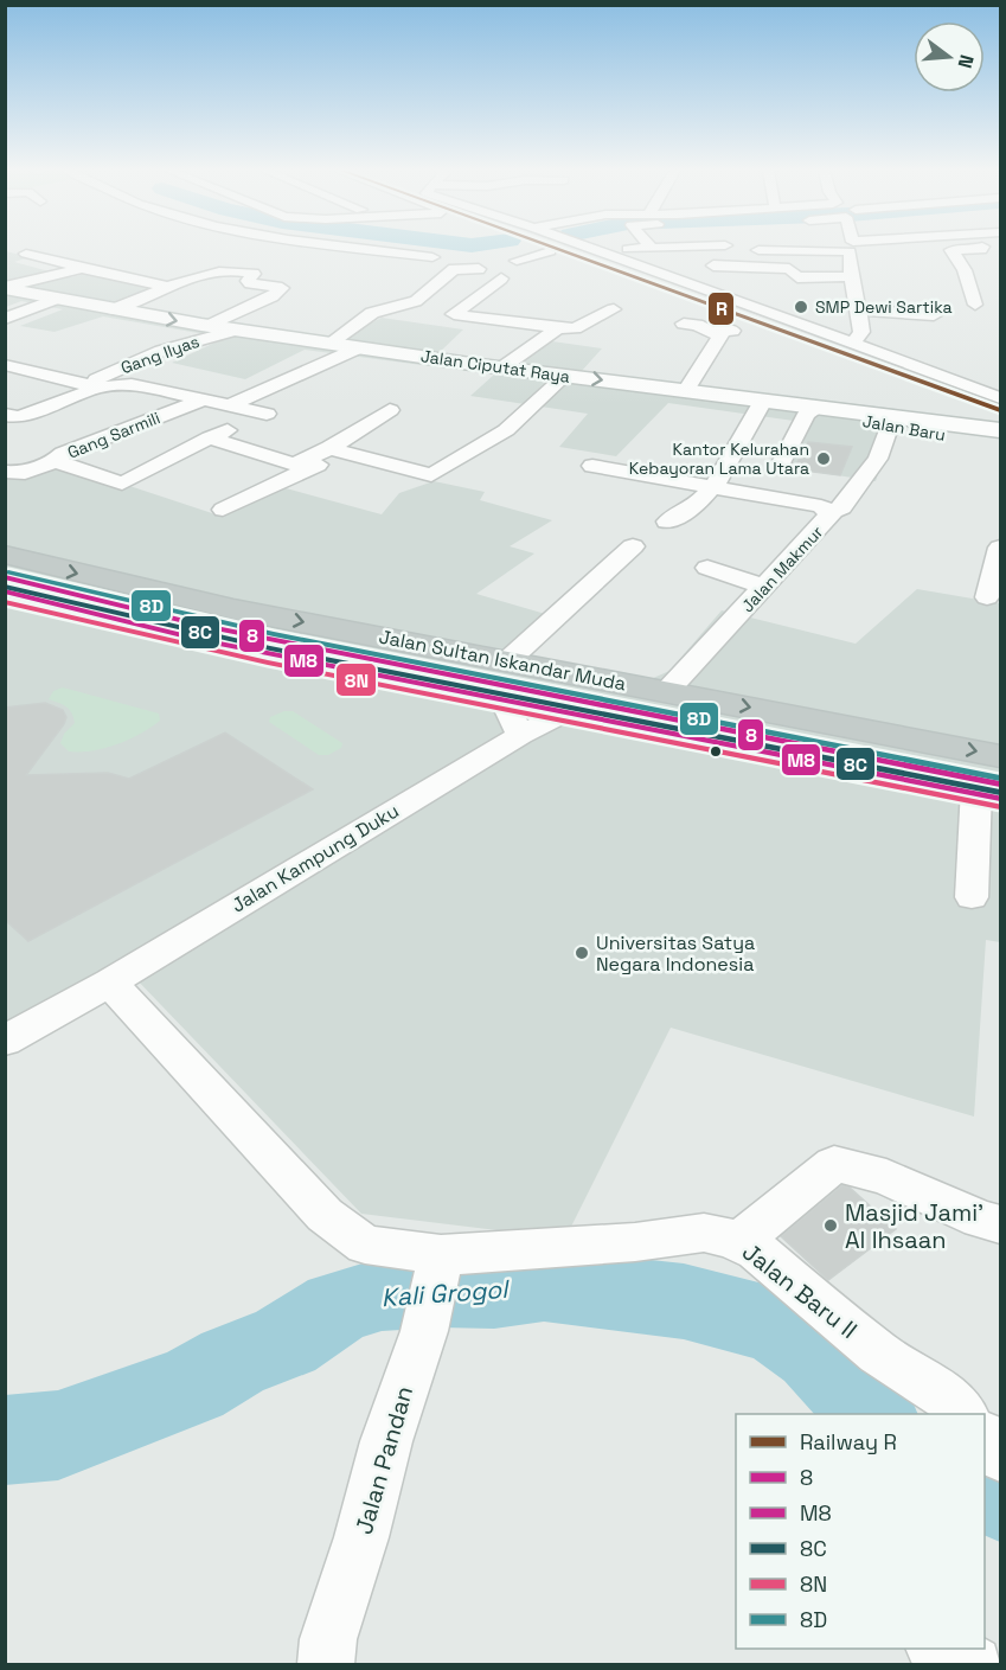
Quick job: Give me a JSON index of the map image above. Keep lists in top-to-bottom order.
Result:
{
  "streets": {
    "highway": ["Jalan Sultan Iskandar Muda"],
    "main road": ["Jalan Ciputat Raya", "Jalan Baru"],
    "street": [
      "Gang Ilyas",
      "Gang Sarmili",
      "Jalan Makmur",
      "Jalan Kampung Duku",
      "Jalan Baru II",
      "Jalan Pandan"
    ]
  },
  "crossings": [
    ["Gang Ilyas", "Jalan Ciputat Raya"],
    ["Gang Ilyas", "Gang Sarmili"],
    ["Jalan Ciputat Raya", "Jalan Baru"],
    ["Jalan Makmur", "Jalan Sultan Iskandar Muda"],
    ["Jalan Sultan Iskandar Muda", "Jalan Kampung Duku"],
    ["Jalan Baru II", "Jalan Pandan"]
  ],
  "water": ["Kali Grogol"],
  "places": [
    "SMP Dewi Sartika",
    "Kantor Kelurahan Kebayoran Lama Utara",
    "Universitas Satya Negara Indonesia",
    "Masjid Jami' Al Ihsaan"
  ],
  "lines": [
    "rail line R",
    "transit line 8D",
    "transit line 8",
    "transit line 8C",
    "transit line M8",
    "transit line 8N"
  ],
  "legend": [
    "Railway R",
    "8",
    "M8",
    "8C",
    "8N",
    "8D"
  ],
  "north": "right"
}
